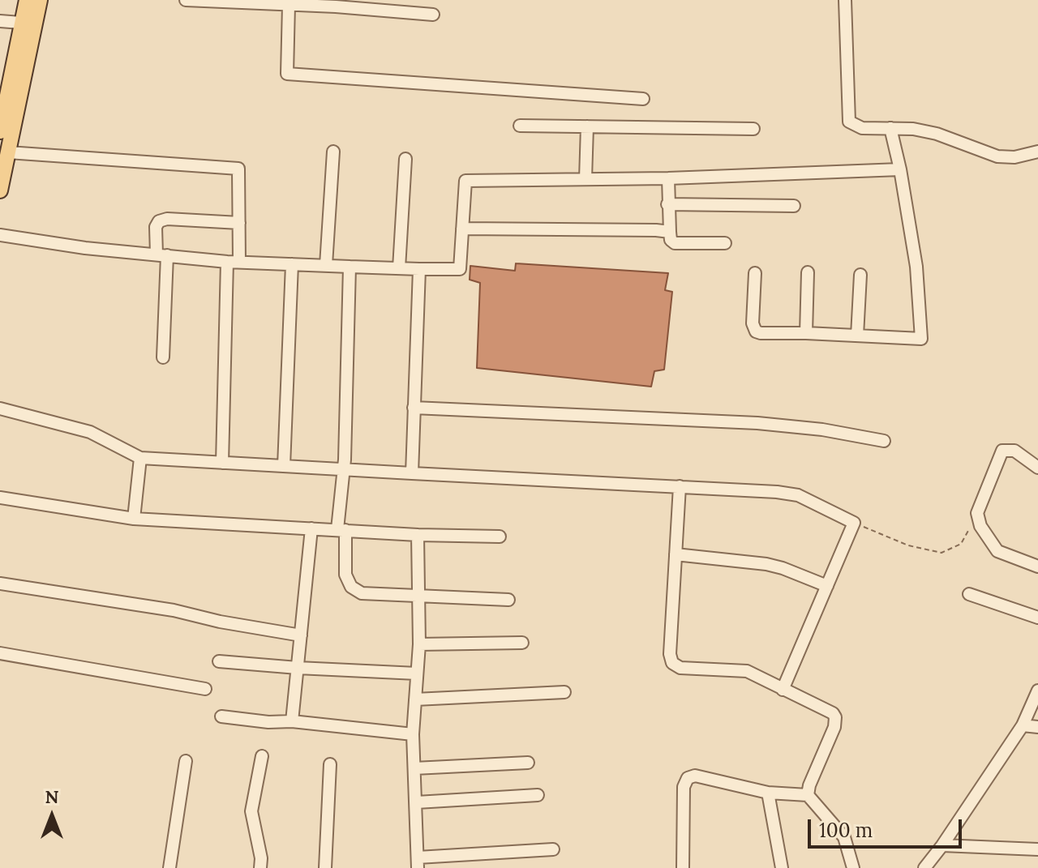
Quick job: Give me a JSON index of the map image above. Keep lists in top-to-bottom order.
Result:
{
  "scale_bar": "100 m",
  "north": "top"
}
